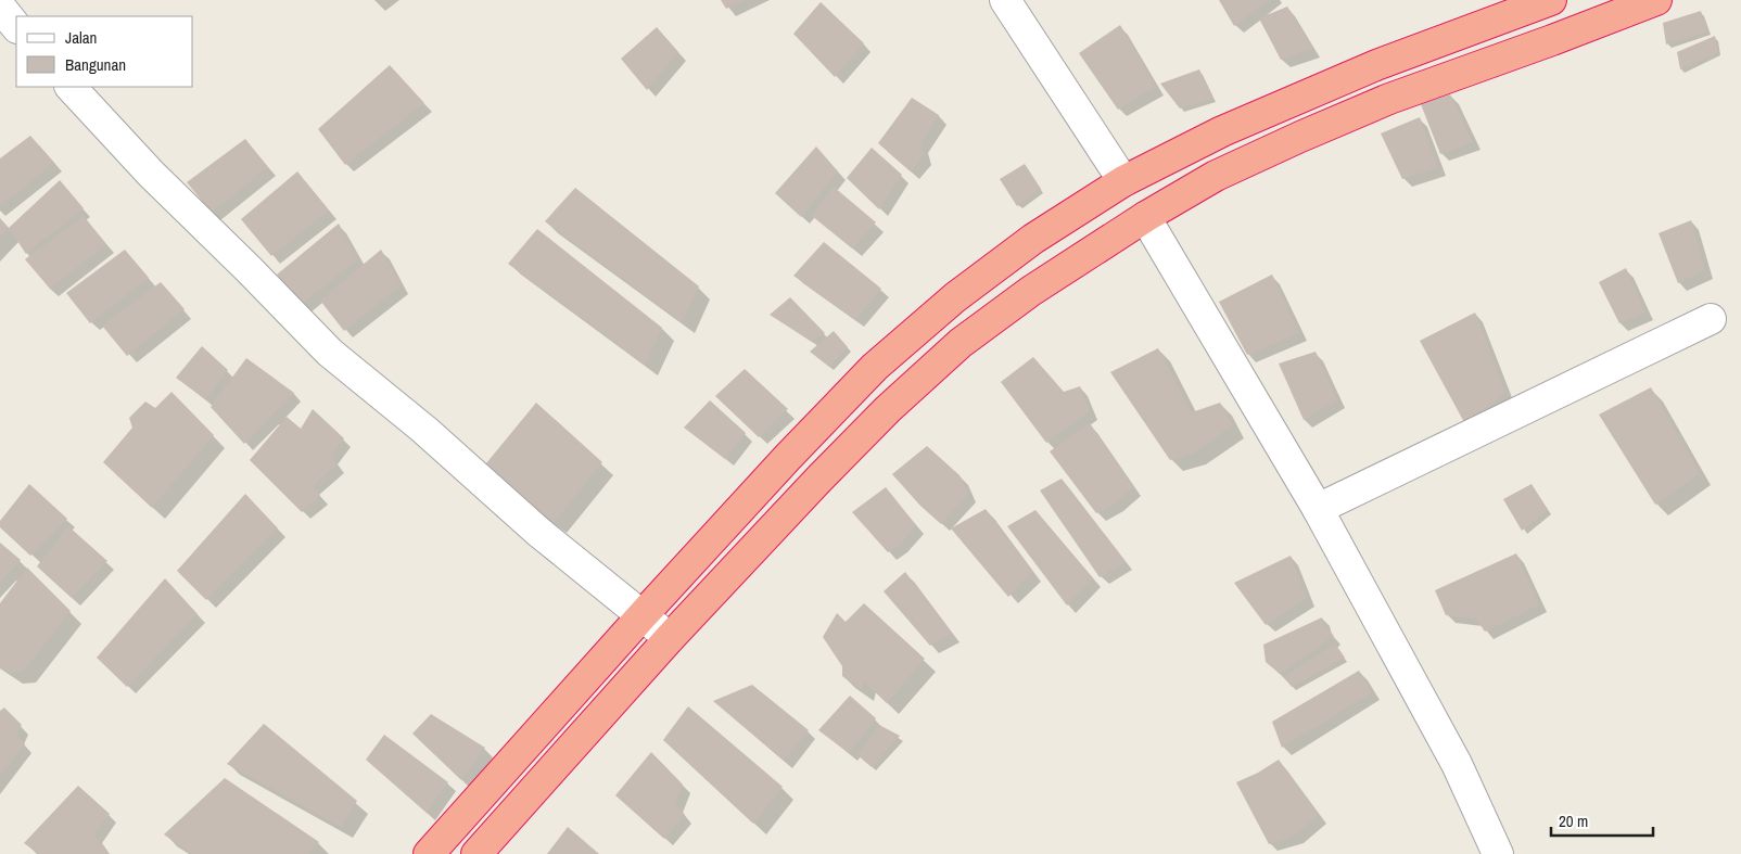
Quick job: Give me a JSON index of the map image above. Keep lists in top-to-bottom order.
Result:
{
  "legend": ["Jalan", "Bangunan"],
  "scale_bar": "20 m"
}
